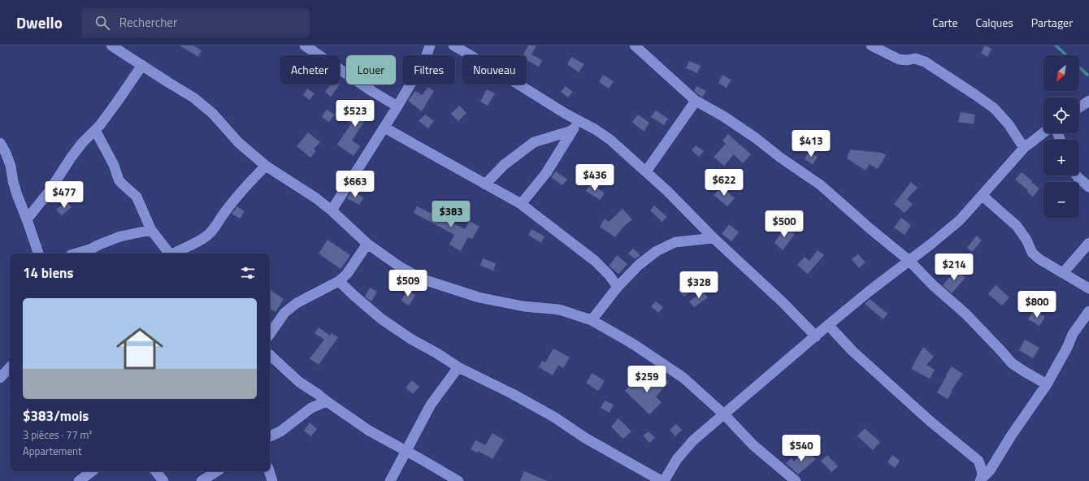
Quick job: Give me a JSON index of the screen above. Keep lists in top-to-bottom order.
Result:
{
  "north": "bottom left",
  "page": {
    "header": "Dwello",
    "search": "Rechercher",
    "nav": ["Carte", "Calques", "Partager"],
    "map_buttons": ["+", "−"],
    "chip": [
      "Acheter",
      "Louer",
      "Filtres",
      "Nouveau"
    ],
    "price": [
      "$523",
      "$413",
      "$436",
      "$622",
      "$663",
      "$477",
      "$383",
      "$500",
      "$214",
      "$509",
      "$328",
      "$800",
      "$259",
      "$540"
    ],
    "heading": "14 biens",
    "list": [
      {
        "name": "$383/mois",
        "note": "3 pièces · 77 m² · Appartement"
      }
    ]
  }
}
